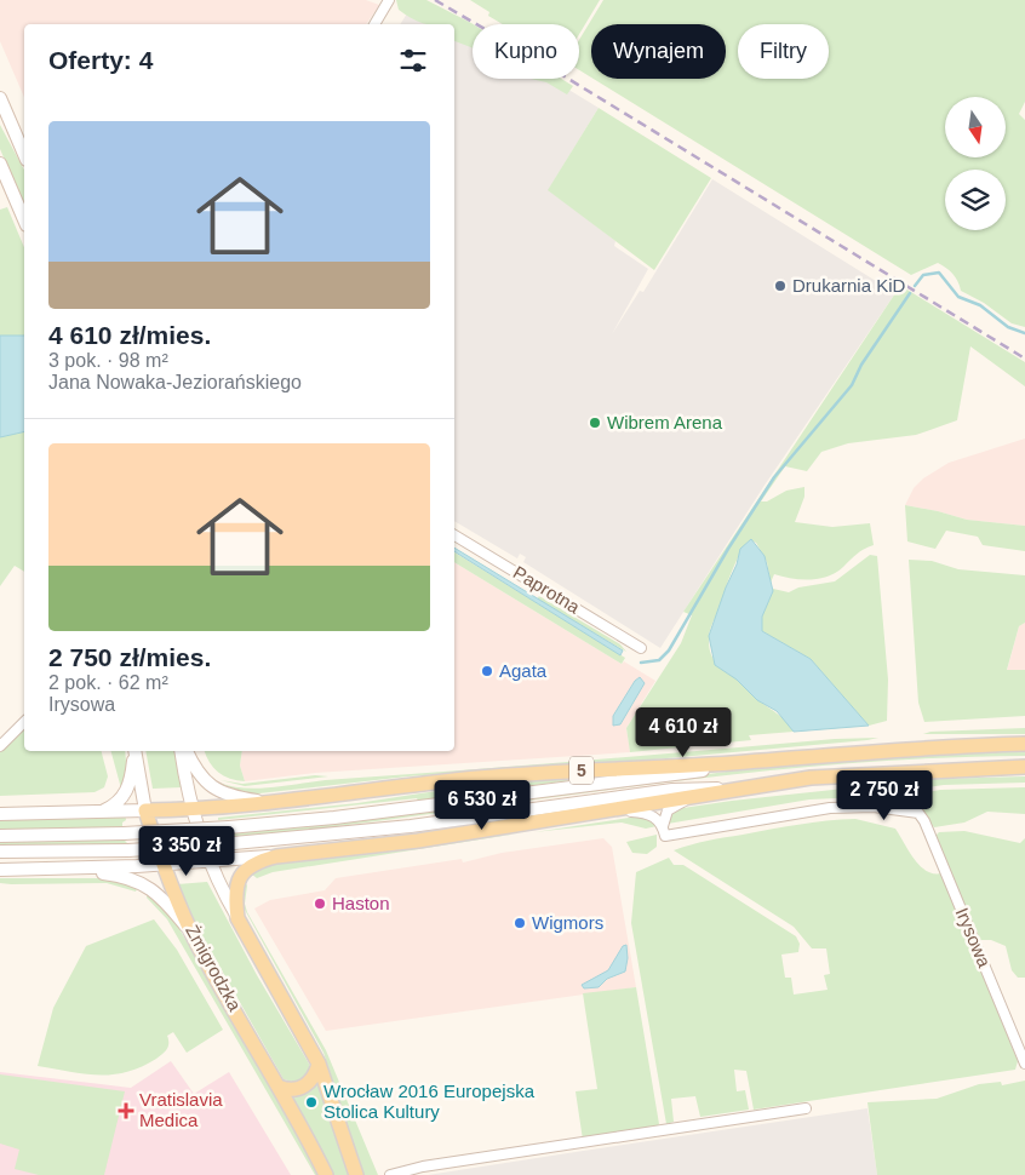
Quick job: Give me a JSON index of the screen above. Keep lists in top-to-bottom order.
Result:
{
  "streets": {
    "main road": ["5", "Żmigrodzka"],
    "street": ["Paprotna", "Irysowa"]
  },
  "crossings": [
    ["5", "Żmigrodzka"]
  ],
  "places": {
    "other": [
      "Drukarnia KiD",
      "Wibrem Arena",
      "Agata",
      "Haston",
      "Wigmors",
      "Wrocław 2016 Europejska Stolica Kultury"
    ],
    "health": ["Vratislavia Medica"]
  },
  "north": "bottom",
  "page": {
    "chip": ["Kupno", "Wynajem", "Filtry"],
    "heading": "Oferty: 4",
    "list": [
      {
        "name": "4 610 zł/mies.",
        "note": "3 pok. · 98 m² · Jana Nowaka-Jeziorańskiego"
      },
      {
        "name": "2 750 zł/mies.",
        "note": "2 pok. · 62 m² · Irysowa"
      }
    ],
    "price": [
      "4 610 zł",
      "2 750 zł",
      "6 530 zł",
      "3 350 zł"
    ]
  }
}
